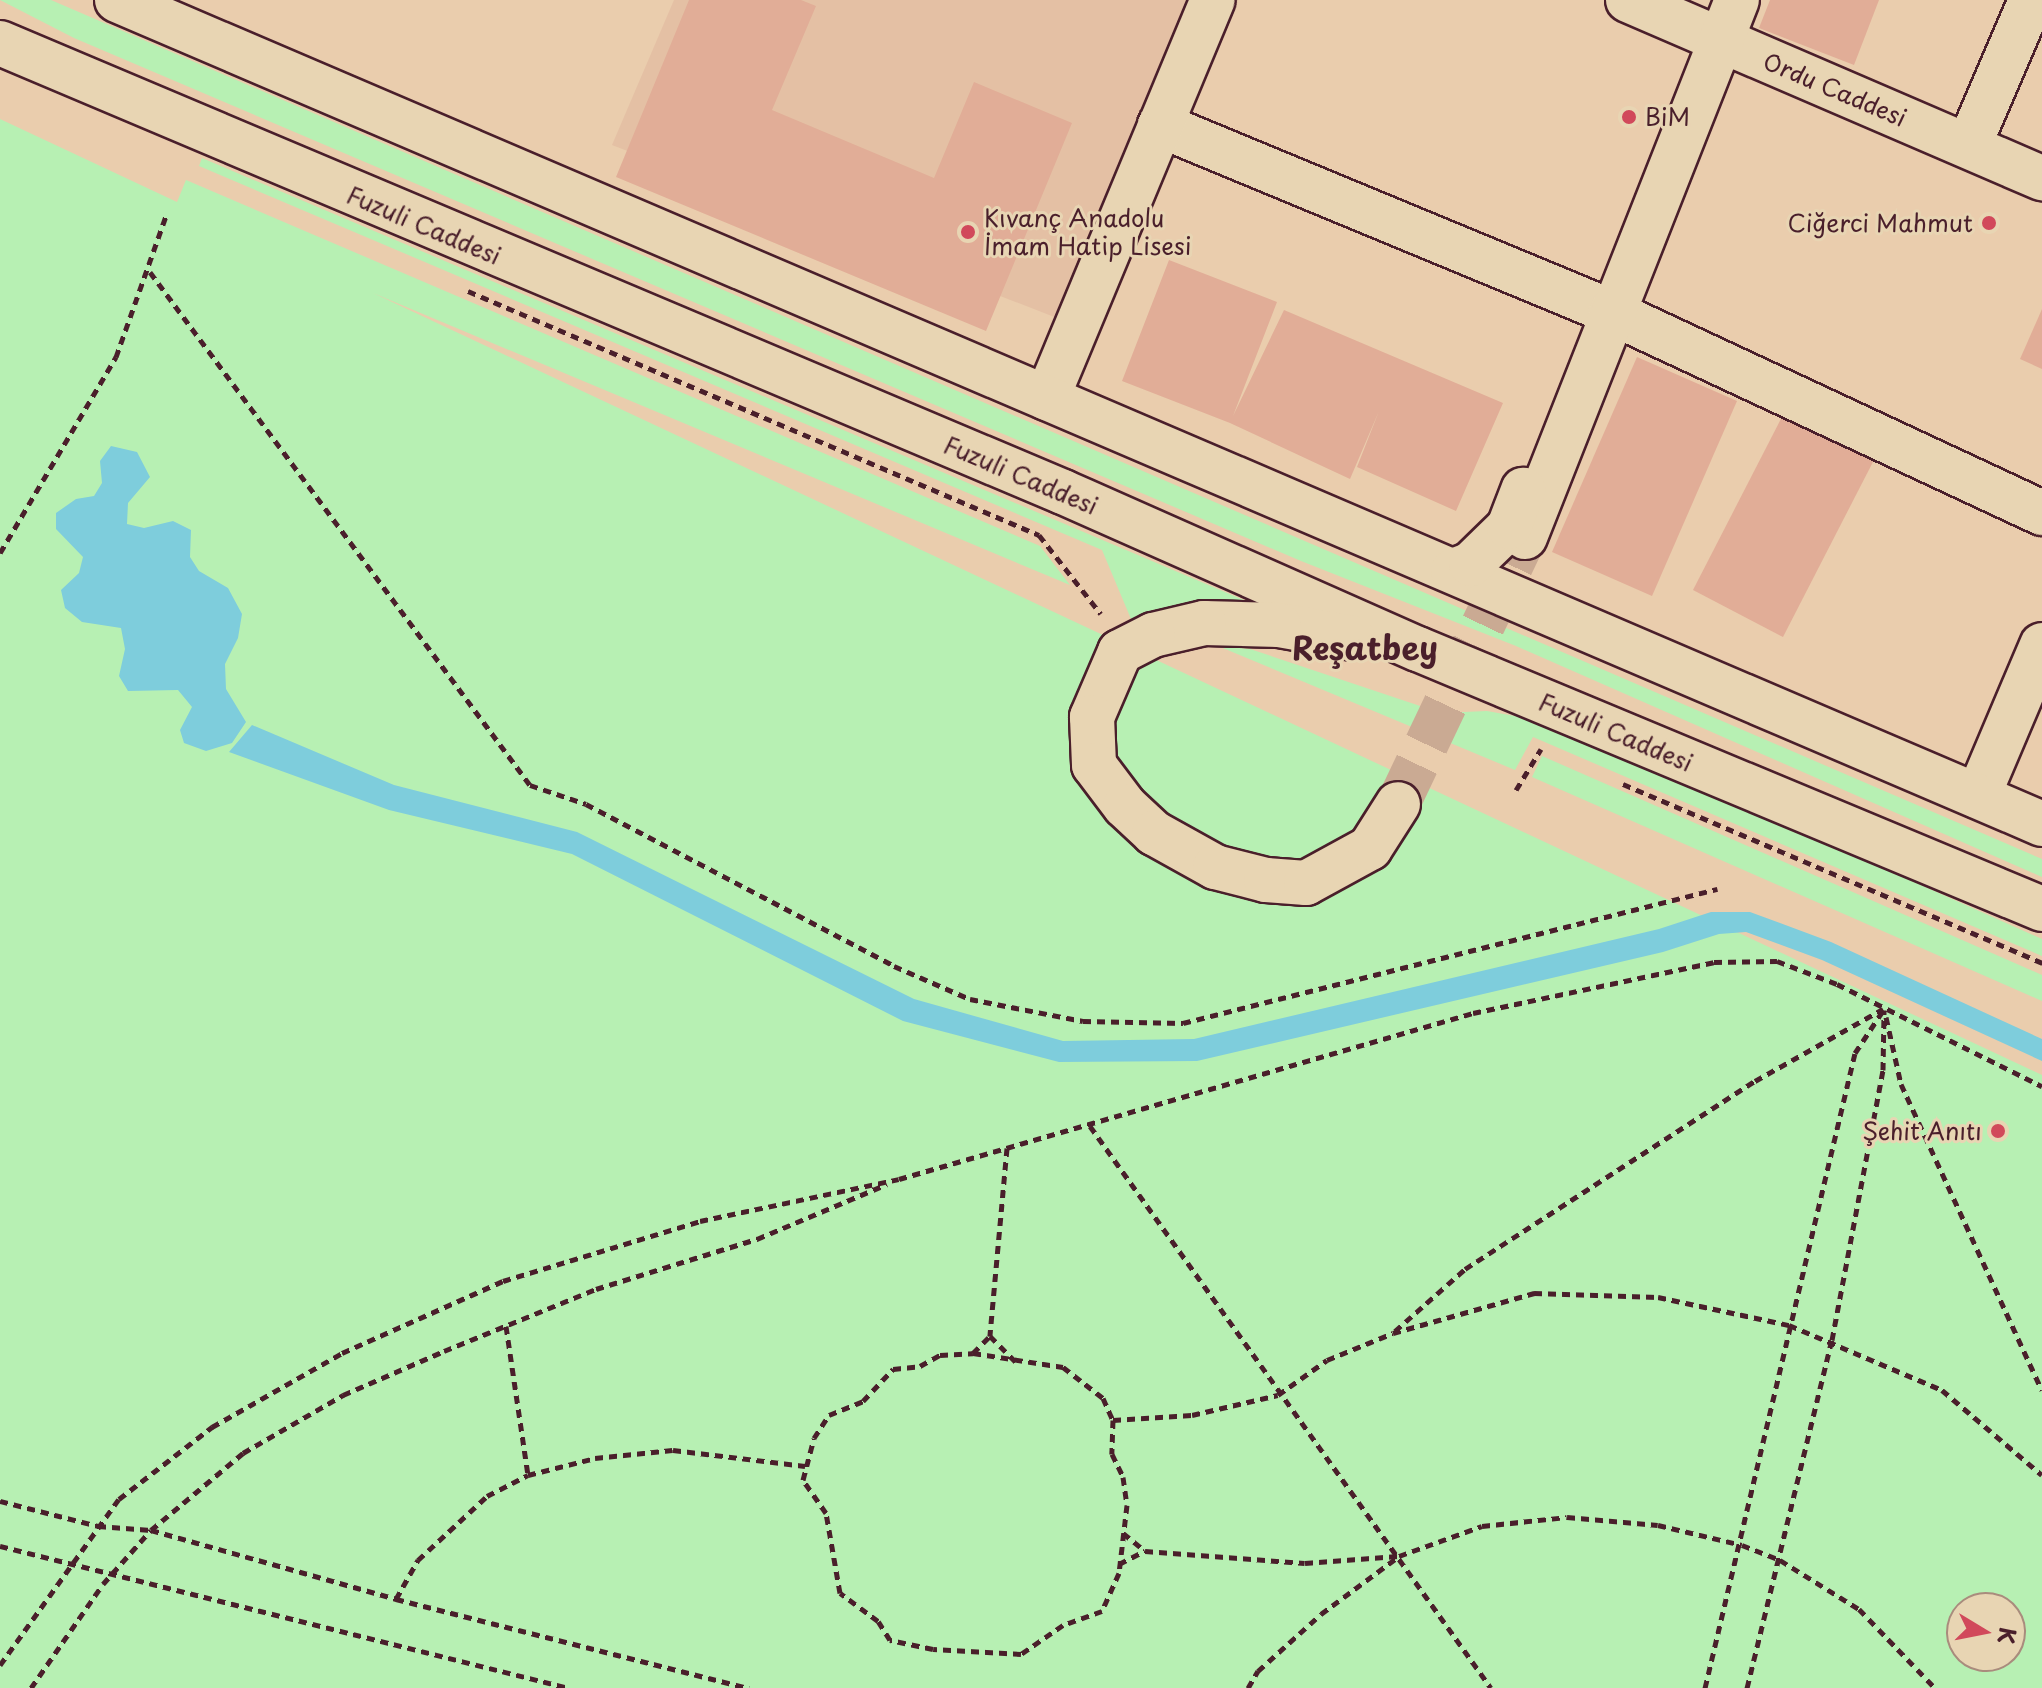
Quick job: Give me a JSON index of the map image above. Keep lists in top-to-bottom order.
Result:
{
  "streets": {
    "main road": ["Ordu Caddesi", "Fuzuli Caddesi"]
  },
  "districts": ["Reşatbey"],
  "places": [
    "BiM",
    "Ciğerci Mahmut",
    "Kıvanç Anadolu İmam Hatip Lisesi",
    "Şehit Anıtı"
  ],
  "north": "right"
}
